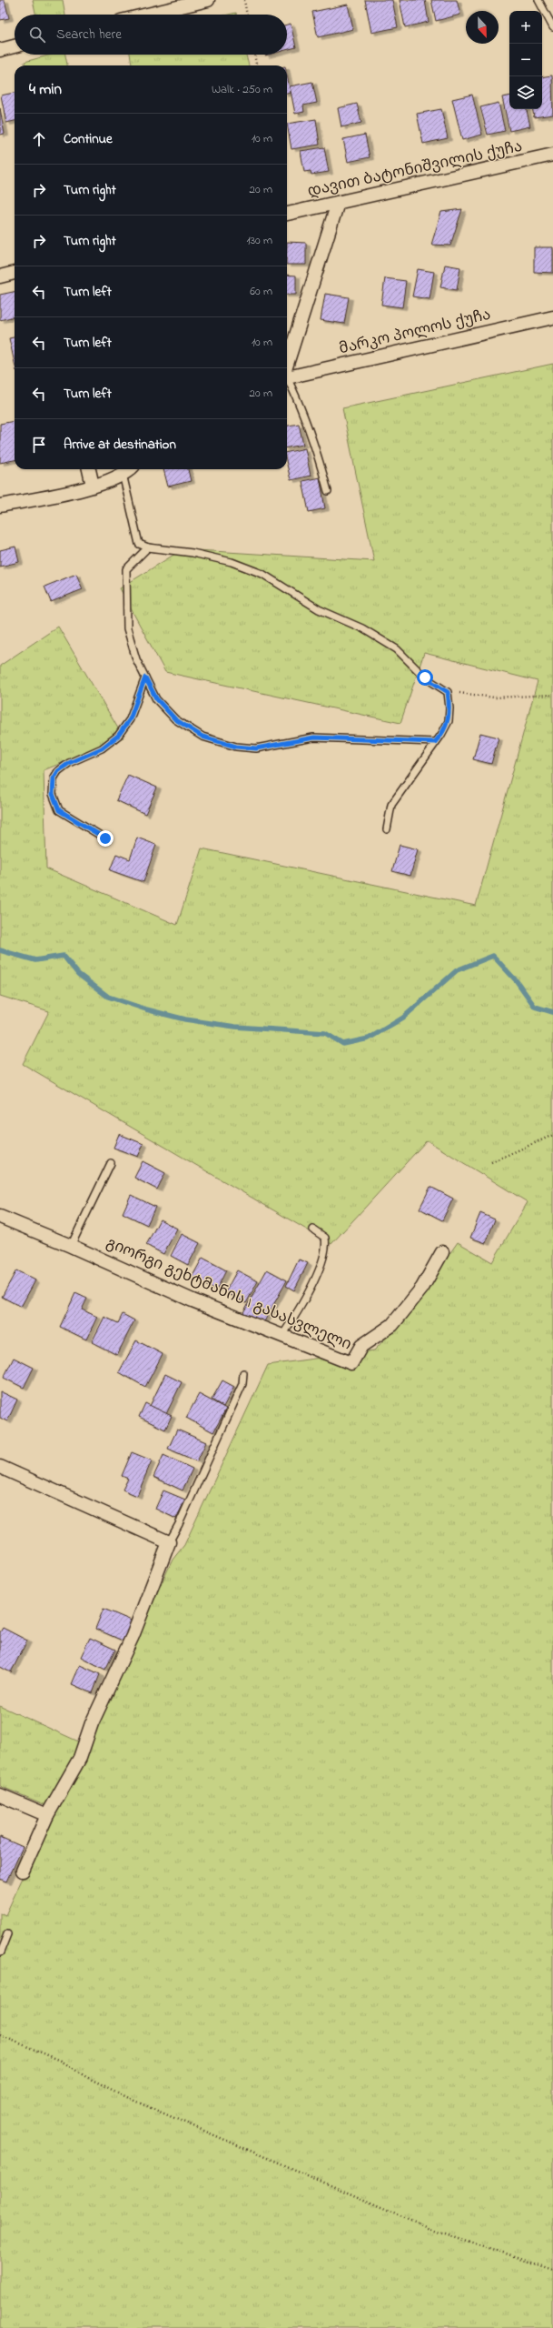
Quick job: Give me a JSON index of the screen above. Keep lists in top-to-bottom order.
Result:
{
  "streets": {
    "street": ["დავით ბატონიშვილის ქუჩა", "მარკო პოლოს ქუჩა", "გიორგი გეხტმანის I გასასვლელი"]
  },
  "north": "bottom",
  "page": {
    "map_buttons": ["+", "−"],
    "search": "Search here",
    "heading": ["4 min", "Walk · 250 m"],
    "list": [
      ["Continue", "10 m"],
      ["Turn right", "20 m"],
      ["Turn right", "130 m"],
      ["Turn left", "60 m"],
      ["Turn left", "10 m"],
      ["Turn left", "20 m"],
      "Arrive at destination"
    ]
  }
}
